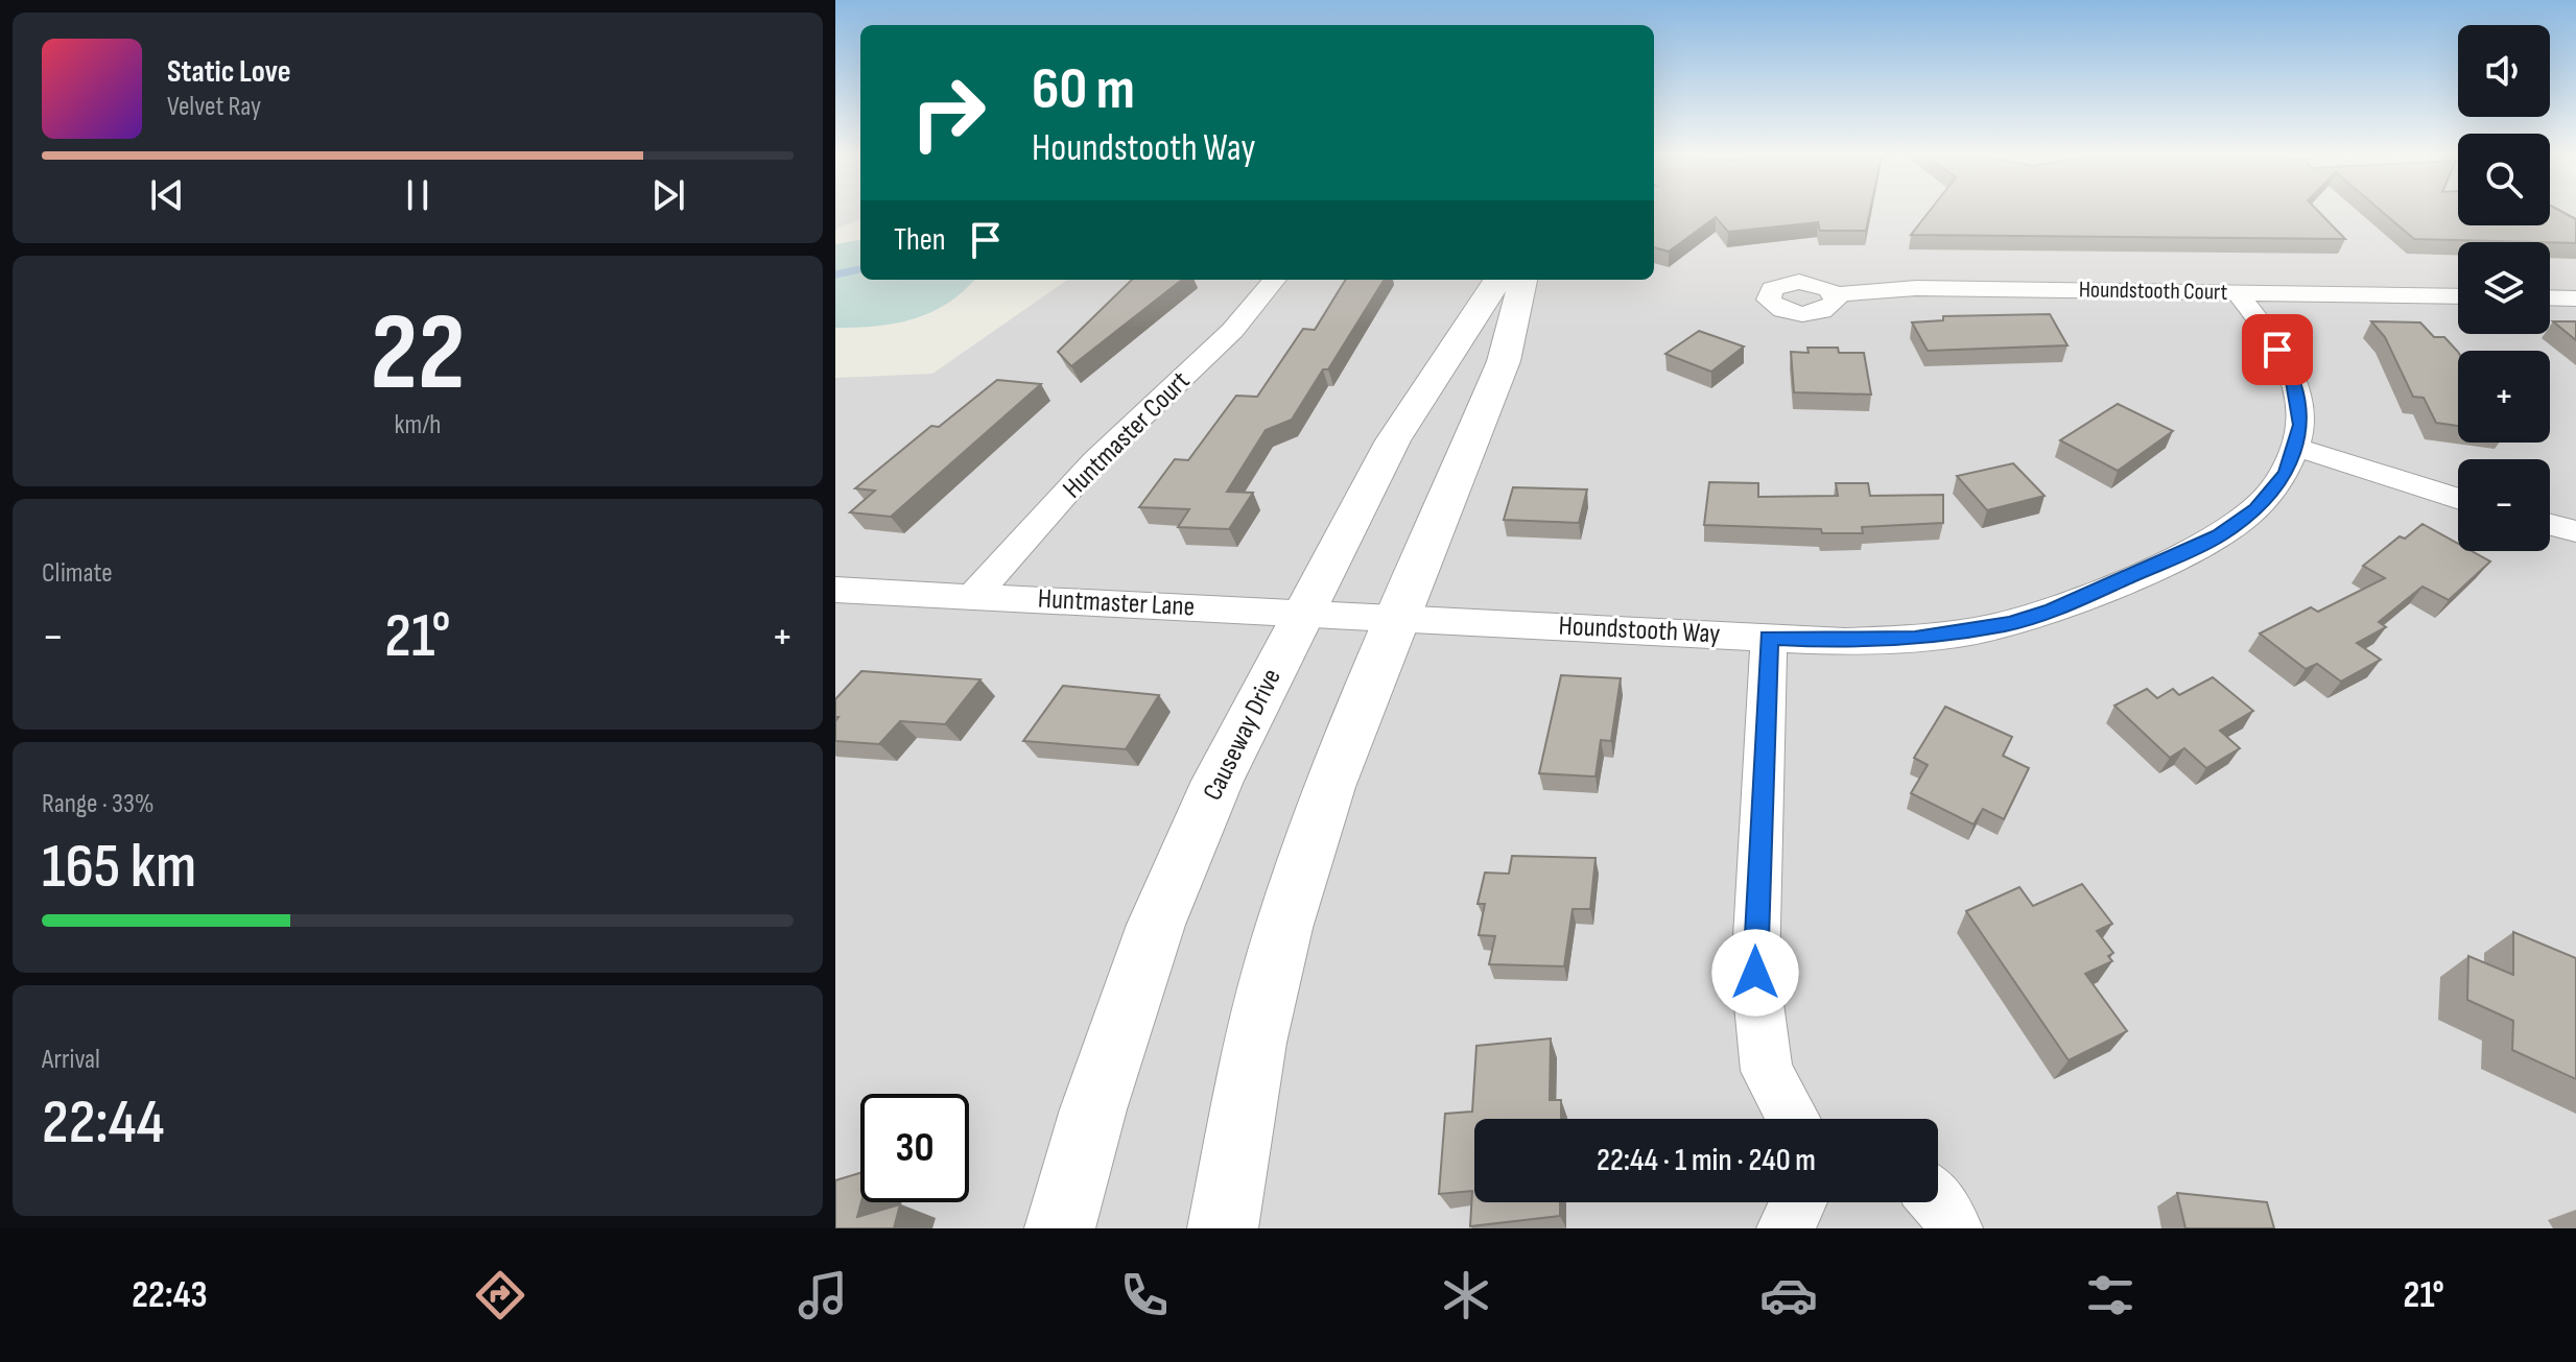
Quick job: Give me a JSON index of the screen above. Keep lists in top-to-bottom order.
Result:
{
  "streets": {
    "street": [
      "Houndstooth Court",
      "Huntmaster Court",
      "Huntmaster Lane",
      "Houndstooth Way",
      "Causeway Drive"
    ]
  },
  "crossings": [
    ["Houndstooth Court", "Houndstooth Way"],
    ["Huntmaster Court", "Huntmaster Lane"],
    ["Huntmaster Lane", "Houndstooth Way"],
    ["Huntmaster Lane", "Causeway Drive"]
  ],
  "page": {
    "map_buttons": ["+", "−"],
    "turn": ["60 m", "Houndstooth Way"],
    "song": ["Static Love", "Velvet Ray"],
    "then": "Then",
    "tile": [
      ["22", "km/h"],
      "Climate",
      ["Range · 33%", "165 km"],
      ["Arrival", "22:44"]
    ],
    "heat": ["−", "21°", "+"],
    "limit": "30",
    "trip": "22:44 · 1 min · 240 m",
    "tabs": ["22:43", "21°"]
  }
}
